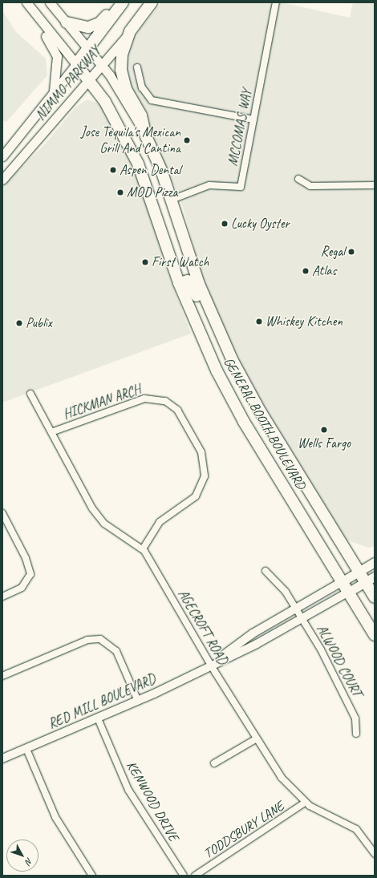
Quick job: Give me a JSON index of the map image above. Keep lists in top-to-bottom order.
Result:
{
  "streets": {
    "highway": ["NIMMO PARKWAY", "GENERAL BOOTH BOULEVARD"],
    "street": [
      "MCCOMAS WAY",
      "HICKMAN ARCH",
      "AGECROFT ROAD",
      "ALWOOD COURT",
      "RED MILL BOULEVARD",
      "KENWOOD DRIVE",
      "TODDSBURY LANE"
    ]
  },
  "crossings": [
    ["NIMMO PARKWAY", "GENERAL BOOTH BOULEVARD"],
    ["MCCOMAS WAY", "GENERAL BOOTH BOULEVARD"],
    ["HICKMAN ARCH", "AGECROFT ROAD"],
    ["GENERAL BOOTH BOULEVARD", "RED MILL BOULEVARD"],
    ["AGECROFT ROAD", "RED MILL BOULEVARD"],
    ["AGECROFT ROAD", "TODDSBURY LANE"],
    ["ALWOOD COURT", "RED MILL BOULEVARD"],
    ["RED MILL BOULEVARD", "KENWOOD DRIVE"]
  ],
  "places": [
    "Jose Tequila's Mexican Grill And Cantina",
    "Aspen Dental",
    "MOD Pizza",
    "Lucky Oyster",
    "Regal",
    "First Watch",
    "Atlas",
    "Whiskey Kitchen",
    "Publix",
    "Wells Fargo"
  ],
  "north": "bottom right"
}
